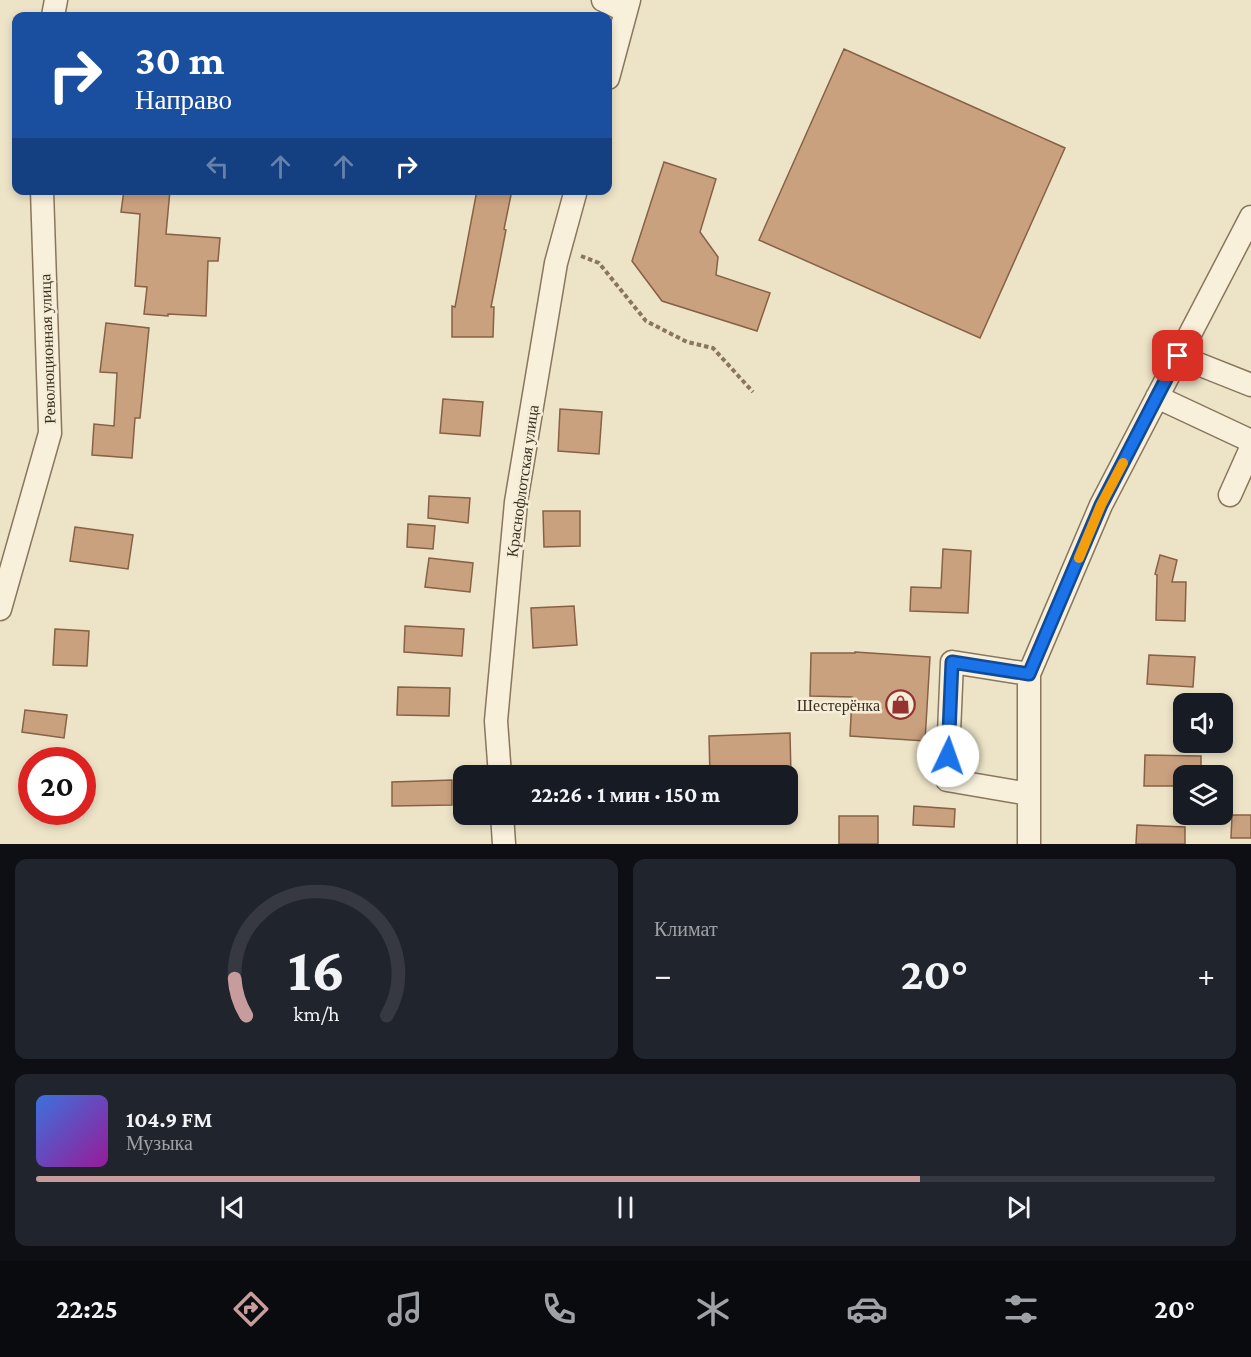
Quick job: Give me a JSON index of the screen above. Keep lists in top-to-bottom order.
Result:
{
  "streets": {
    "street": ["Революционная улица", "Краснофлотская улица"]
  },
  "places": {
    "shop": ["Шестерёнка"]
  },
  "page": {
    "turn": ["30 m", "Направо"],
    "limit": "20",
    "trip": "22:26 · 1 мин · 150 m",
    "tile": "Климат",
    "heat": ["−", "20°", "+"],
    "song": ["104.9 FM", "Музыка"],
    "tabs": ["22:25", "20°"],
    "gauge": ["16", "km/h"]
  }
}
